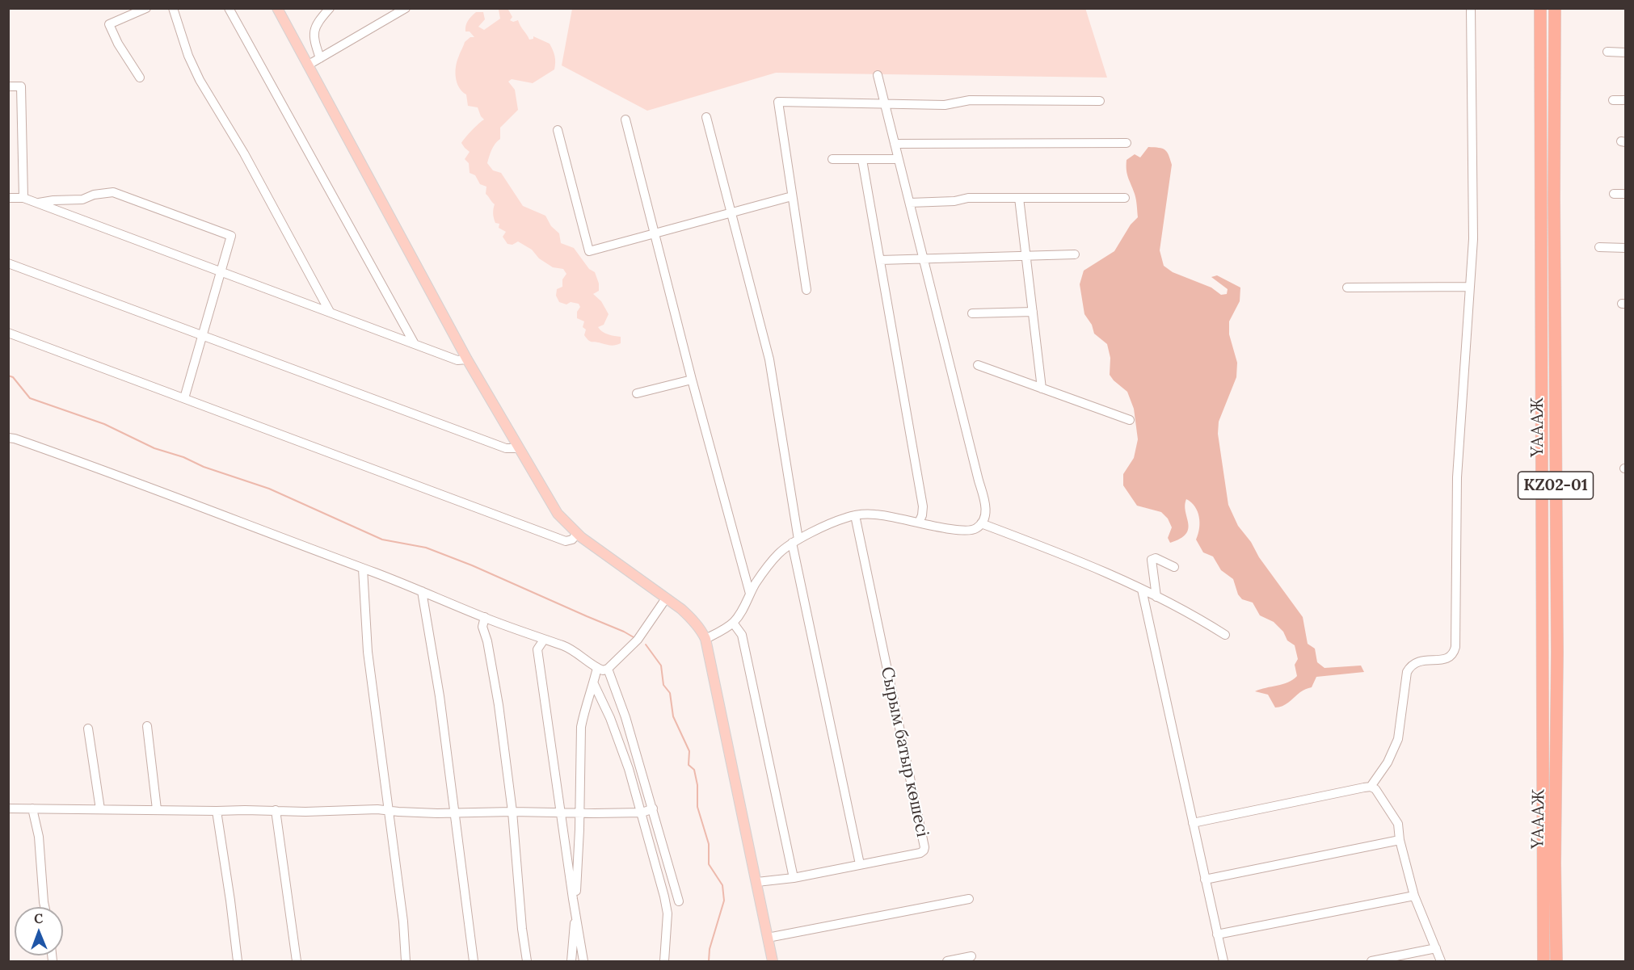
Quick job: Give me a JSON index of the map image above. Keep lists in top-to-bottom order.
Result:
{
  "streets": {
    "highway": ["ҮАААЖ", "KZ02-01"],
    "street": ["Сырым батыр көшесі"]
  },
  "north": "top"
}
